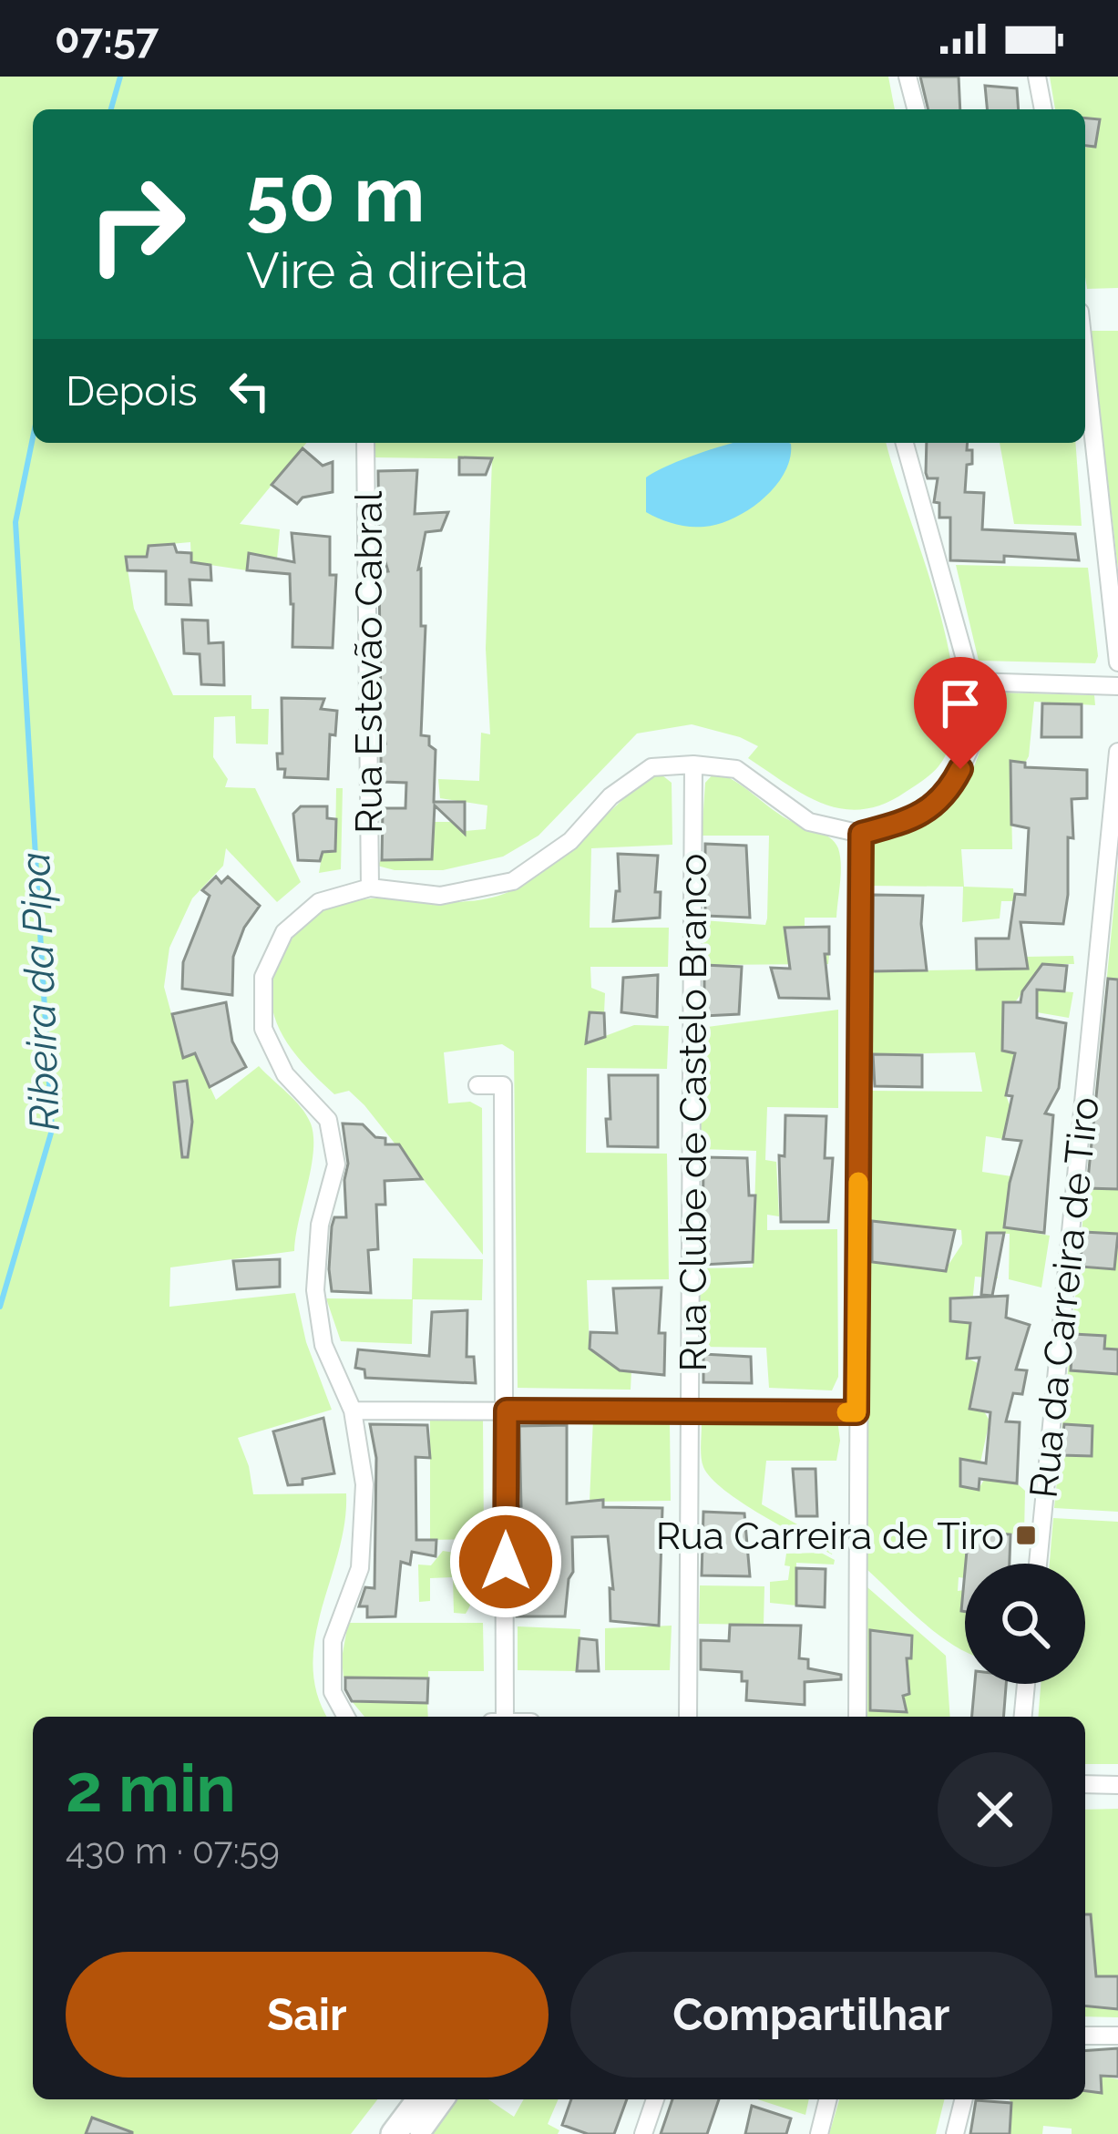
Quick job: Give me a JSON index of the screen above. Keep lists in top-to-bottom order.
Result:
{
  "streets": {
    "street": ["Rua Estevão Cabral", "Rua Clube de Castelo Branco", "Rua da Carreira de Tiro"]
  },
  "water": ["Ribeira da Pipa"],
  "places": {
    "transit": ["Rua Carreira de Tiro"]
  },
  "page": {
    "status": "07:57",
    "turn": ["50 m", "Vire à direita"],
    "then": "Depois",
    "heading": ["2 min", "430 m · 07:59"],
    "buttons": ["Sair", "Compartilhar"]
  }
}
